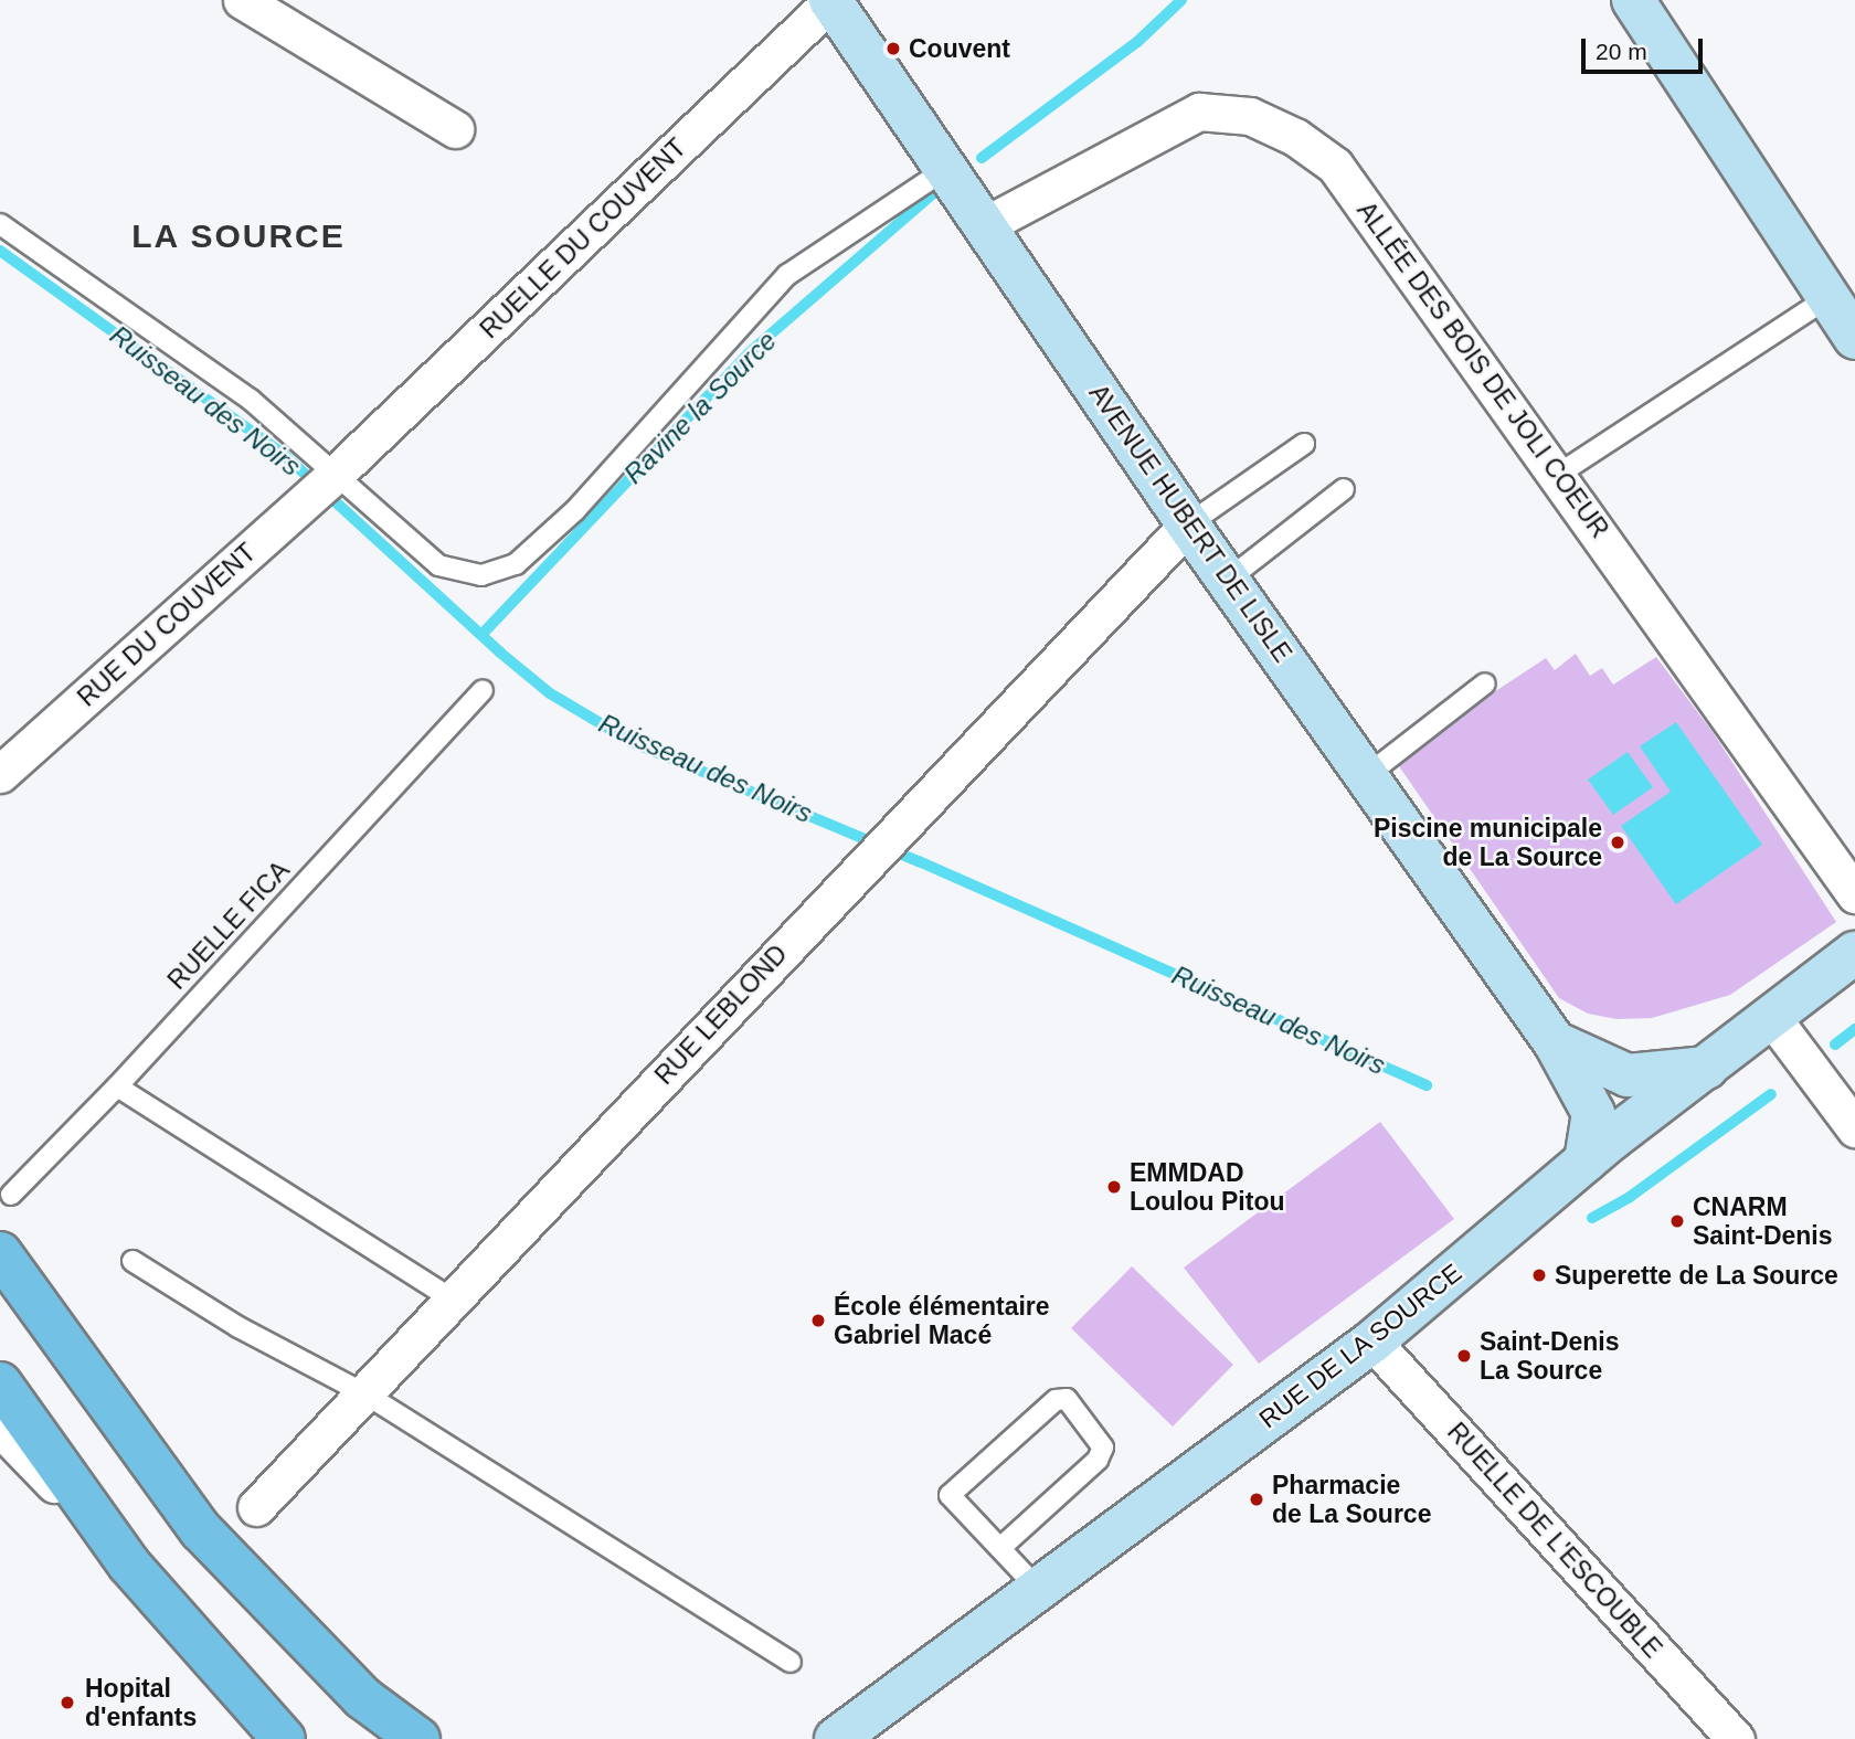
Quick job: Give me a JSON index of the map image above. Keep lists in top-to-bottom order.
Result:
{
  "streets": {
    "street": [
      "RUELLE DU COUVENT",
      "ALLÉE DES BOIS DE JOLI COEUR",
      "AVENUE HUBERT DE LISLE",
      "RUE DU COUVENT",
      "RUE LEBLOND",
      "RUE DE LA SOURCE",
      "RUELLE DE L'ESCOUBLE"
    ],
    "lane": ["RUELLE FICA"]
  },
  "crossings": [
    ["RUELLE DU COUVENT", "AVENUE HUBERT DE LISLE"],
    ["RUELLE DU COUVENT", "RUE DU COUVENT"],
    ["ALLÉE DES BOIS DE JOLI COEUR", "AVENUE HUBERT DE LISLE"],
    ["AVENUE HUBERT DE LISLE", "RUE LEBLOND"],
    ["AVENUE HUBERT DE LISLE", "RUE DE LA SOURCE"],
    ["RUE DE LA SOURCE", "RUELLE DE L'ESCOUBLE"]
  ],
  "districts": ["LA SOURCE"],
  "water": ["Ruisseau des Noirs", "Ravine la Source"],
  "places": [
    "Couvent",
    "Piscine municipale de La Source",
    "EMMDAD Loulou Pitou",
    "CNARM Saint-Denis",
    "Superette de La Source",
    "École élémentaire Gabriel Macé",
    "Saint-Denis La Source",
    "Pharmacie de La Source",
    "Hopital d'enfants"
  ],
  "scale_bar": "20 m"
}
